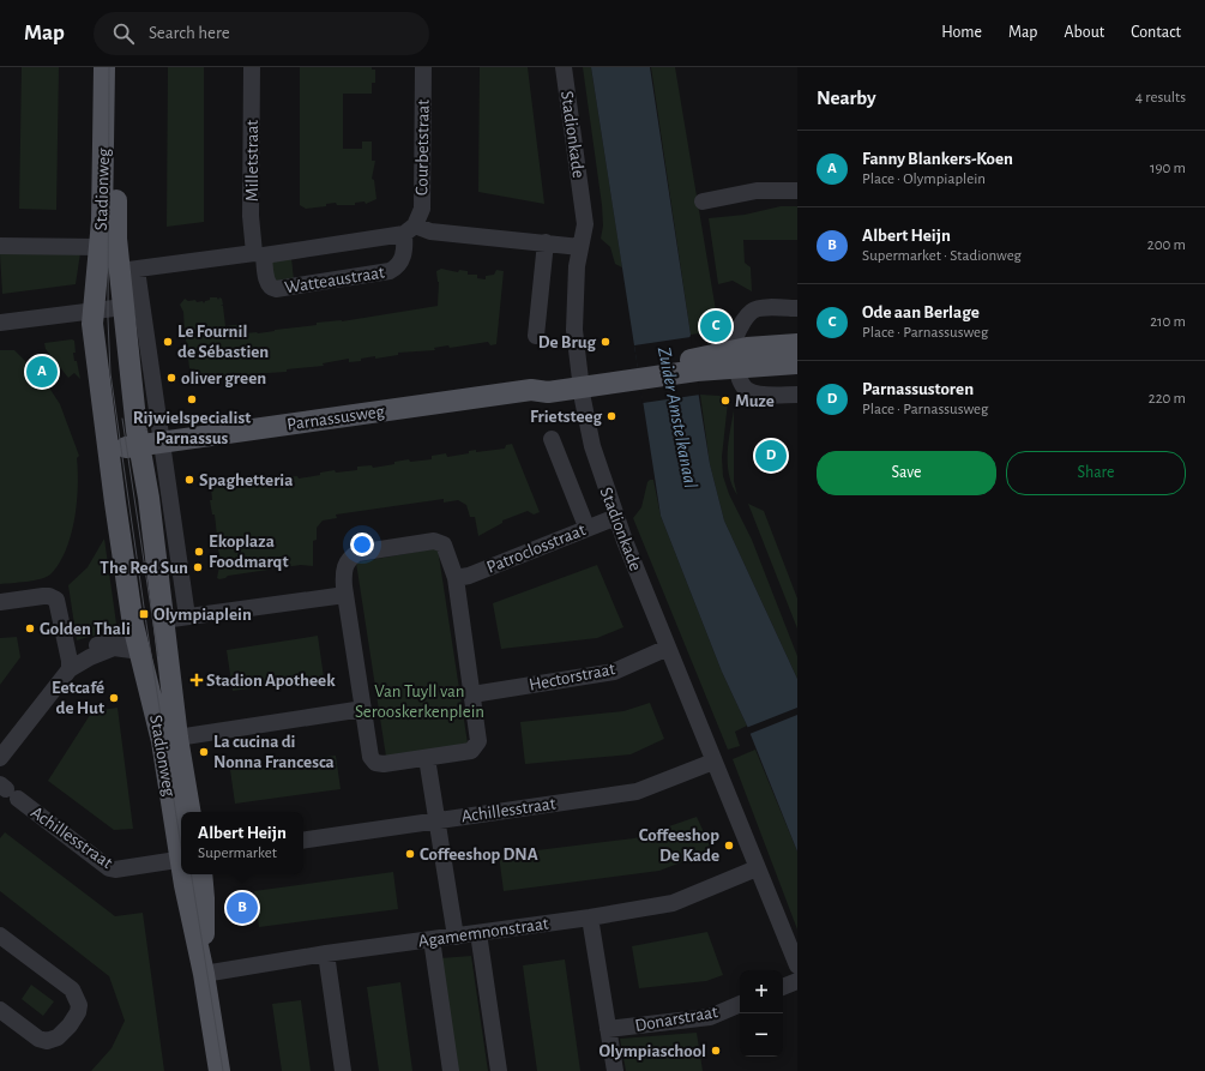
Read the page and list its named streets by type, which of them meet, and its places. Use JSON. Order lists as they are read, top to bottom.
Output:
{
  "streets": {
    "main road": ["Stadionweg", "Parnassusweg"],
    "street": [
      "Stadionkade",
      "Courbetstraat",
      "Milletstraat",
      "Watteaustraat",
      "Patroclosstraat",
      "Hectorstraat",
      "Achillesstraat",
      "Agamemnonstraat",
      "Donarstraat"
    ]
  },
  "crossings": [
    ["Stadionkade", "Watteaustraat"],
    ["Stadionkade", "Parnassusweg"],
    ["Stadionkade", "Patroclosstraat"],
    ["Stadionkade", "Hectorstraat"],
    ["Stadionkade", "Achillesstraat"],
    ["Stadionkade", "Agamemnonstraat"],
    ["Courbetstraat", "Watteaustraat"],
    ["Milletstraat", "Watteaustraat"],
    ["Stadionweg", "Watteaustraat"],
    ["Stadionweg", "Agamemnonstraat"]
  ],
  "water": ["Zuider Amstelkanaal"],
  "parks": ["Van Tuyll van Serooskerkenplein"],
  "places": {
    "other": [
      "Le Fournil de Sébastien",
      "De Brug",
      "oliver green",
      "Rijwielspecialist Parnassus",
      "Muze",
      "Frietsteeg",
      "Spaghetteria",
      "Ekoplaza Foodmarqt",
      "The Red Sun",
      "Golden Thali",
      "Eetcafé de Hut",
      "La cucina di Nonna Francesca",
      "Coffeeshop De Kade",
      "Coffeeshop DNA",
      "Olympiaschool"
    ],
    "transit": ["Olympiaplein"],
    "health": ["Stadion Apotheek"]
  },
  "page": {
    "header": "Map",
    "search": "Search here",
    "nav": [
      "Home",
      "Map",
      "About",
      "Contact"
    ],
    "heading": ["Nearby", "4 results"],
    "list": [
      {
        "mark": "A",
        "name": "Fanny Blankers-Koen",
        "note": "Place · Olympiaplein",
        "value": "190 m"
      },
      {
        "mark": "B",
        "name": "Albert Heijn",
        "note": "Supermarket · Stadionweg",
        "value": "200 m"
      },
      {
        "mark": "C",
        "name": "Ode aan Berlage",
        "note": "Place · Parnassusweg",
        "value": "210 m"
      },
      {
        "mark": "D",
        "name": "Parnassustoren",
        "note": "Place · Parnassusweg",
        "value": "220 m"
      }
    ],
    "pins": [
      "C",
      "A",
      "D",
      "B"
    ],
    "buttons": ["Save", "Share"],
    "popup": ["Albert Heijn", "Supermarket"],
    "map_buttons": ["+", "−"]
  }
}
